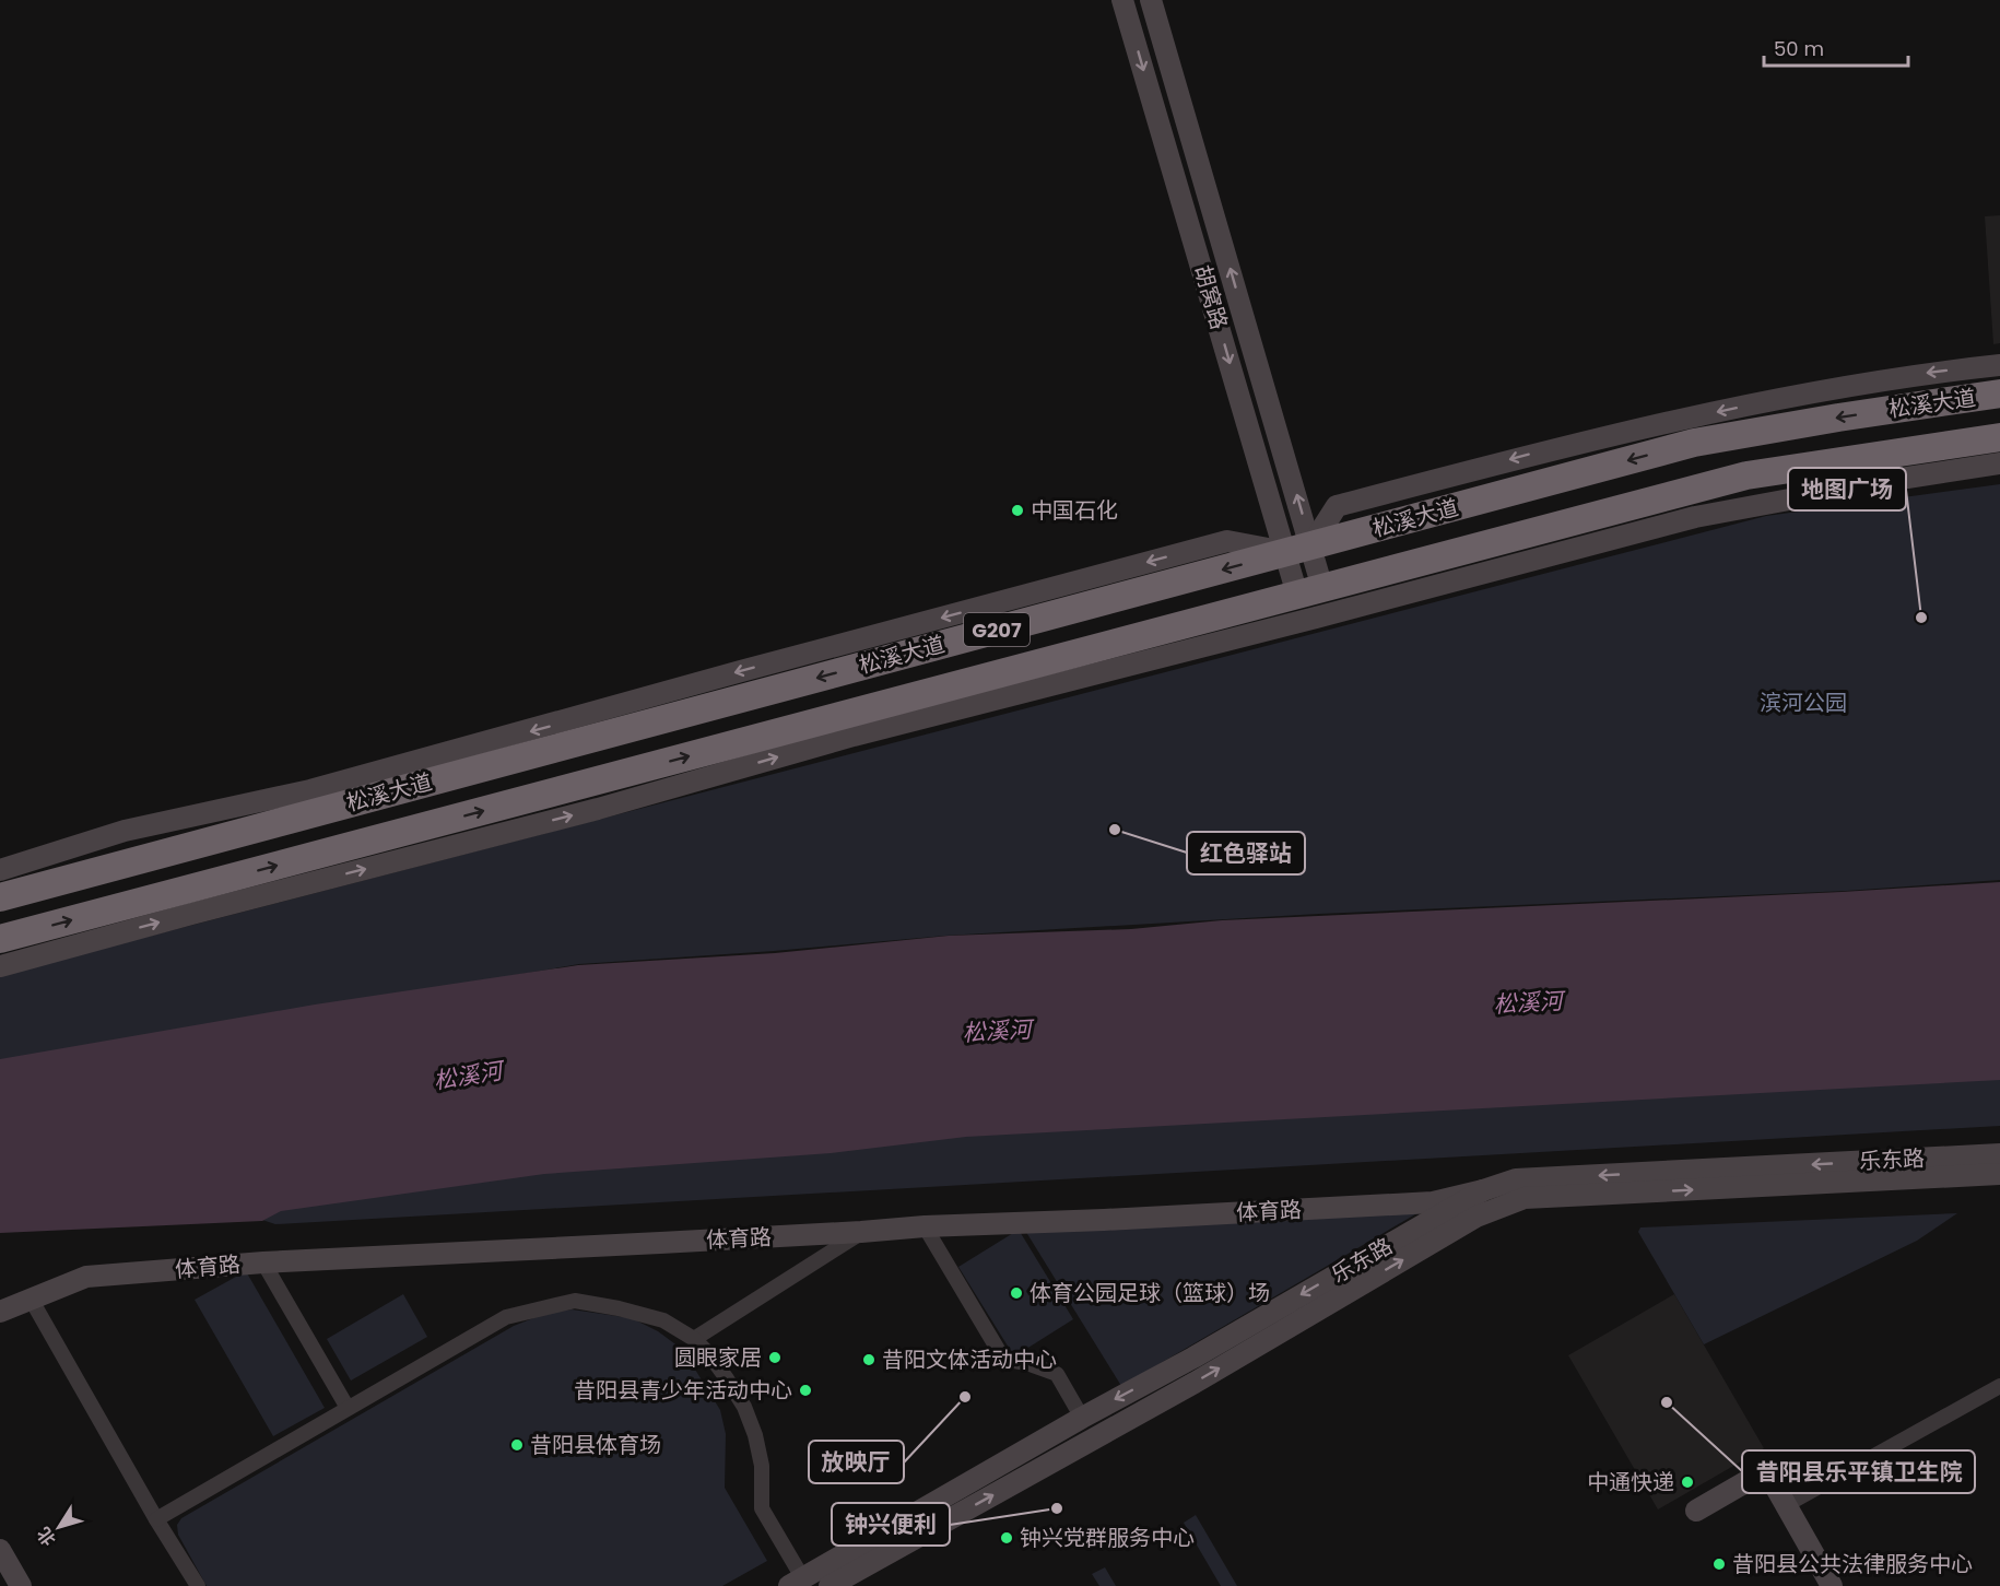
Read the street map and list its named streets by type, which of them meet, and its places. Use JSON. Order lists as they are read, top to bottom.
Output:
{
  "streets": {
    "highway": ["松溪大道", "G207"],
    "main road": ["胡窝路", "乐东路", "体育路"]
  },
  "crossings": [
    ["胡窝路", "松溪大道"],
    ["乐东路", "体育路"]
  ],
  "water": ["松溪河"],
  "parks": ["滨河公园"],
  "places": [
    "中国石化",
    "地图广场",
    "红色驿站",
    "体育公园足球（篮球）场",
    "圆眼家居",
    "昔阳文体活动中心",
    "昔阳县青少年活动中心",
    "放映厅",
    "昔阳县乐平镇卫生院",
    "昔阳县体育场",
    "中通快递",
    "钟兴便利",
    "钟兴党群服务中心",
    "昔阳县公共法律服务中心"
  ],
  "scale_bar": "50 m",
  "north": "bottom left"
}
